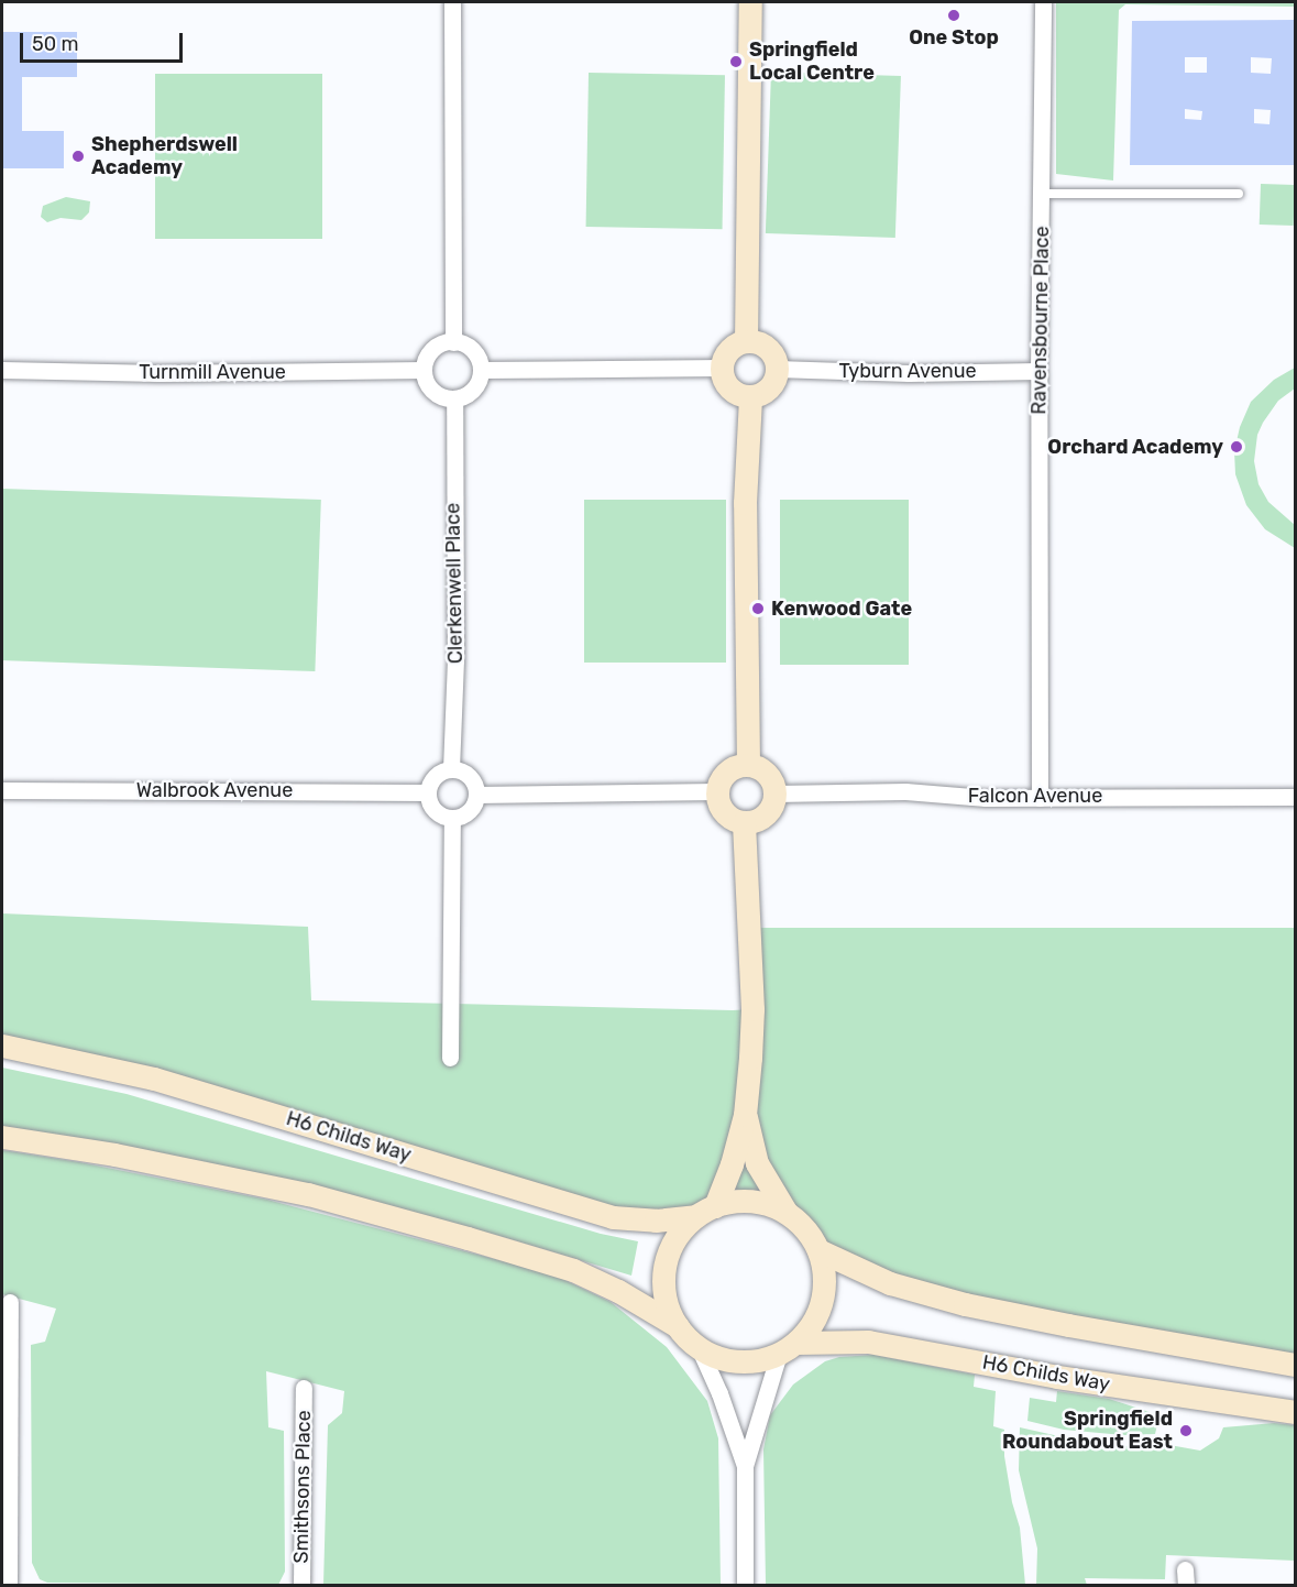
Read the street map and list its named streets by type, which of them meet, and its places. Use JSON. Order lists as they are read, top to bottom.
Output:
{
  "streets": {
    "street": [
      "Ravensbourne Place",
      "Tyburn Avenue",
      "Turnmill Avenue",
      "Clerkenwell Place",
      "Walbrook Avenue",
      "Falcon Avenue",
      "H6 Childs Way",
      "Smithsons Place"
    ]
  },
  "crossings": [
    ["Ravensbourne Place", "Tyburn Avenue"],
    ["Ravensbourne Place", "Falcon Avenue"],
    ["Turnmill Avenue", "Clerkenwell Place"],
    ["Clerkenwell Place", "Walbrook Avenue"]
  ],
  "places": [
    "One Stop",
    "Springfield Local Centre",
    "Shepherdswell Academy",
    "Orchard Academy",
    "Kenwood Gate",
    "Springfield Roundabout East"
  ],
  "scale_bar": "50 m"
}
